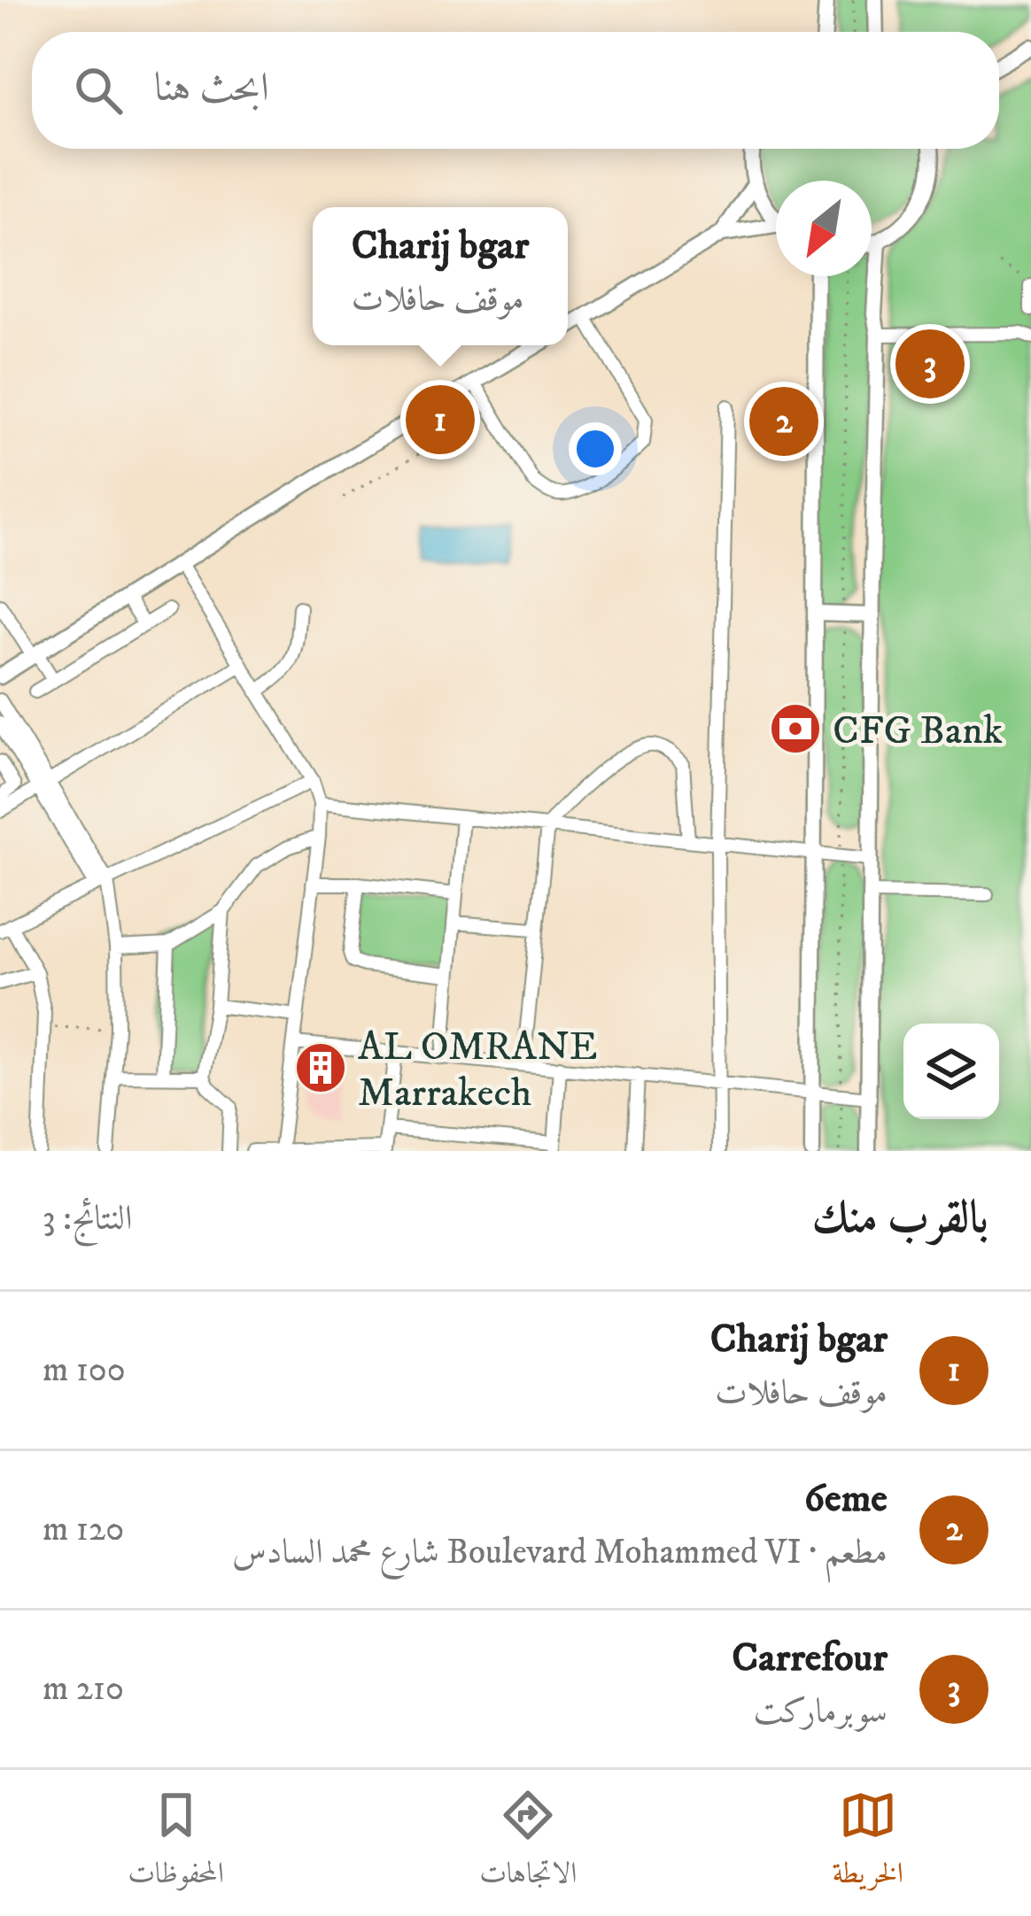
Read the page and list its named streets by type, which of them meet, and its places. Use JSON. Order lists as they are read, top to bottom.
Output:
{
  "places": {
    "bank": ["CFG Bank"],
    "building": ["AL OMRANE Marrakech"]
  },
  "north": "bottom left",
  "page": {
    "search": "ابحث هنا",
    "popup": ["Charij bgar", "موقف حافلات"],
    "pins": ["3", "1", "2"],
    "heading": ["بالقرب منك", "النتائج: 3"],
    "list": [
      {
        "mark": "1",
        "name": "Charij bgar",
        "note": "موقف حافلات",
        "value": "100 m"
      },
      {
        "mark": "2",
        "name": "6eme",
        "note": "مطعم · Boulevard Mohammed VI شارع محمد السادس",
        "value": "120 m"
      },
      {
        "mark": "3",
        "name": "Carrefour",
        "note": "سوبرماركت",
        "value": "210 m"
      }
    ],
    "nav": ["الخريطة", "الاتجاهات", "المحفوظات"]
  }
}
